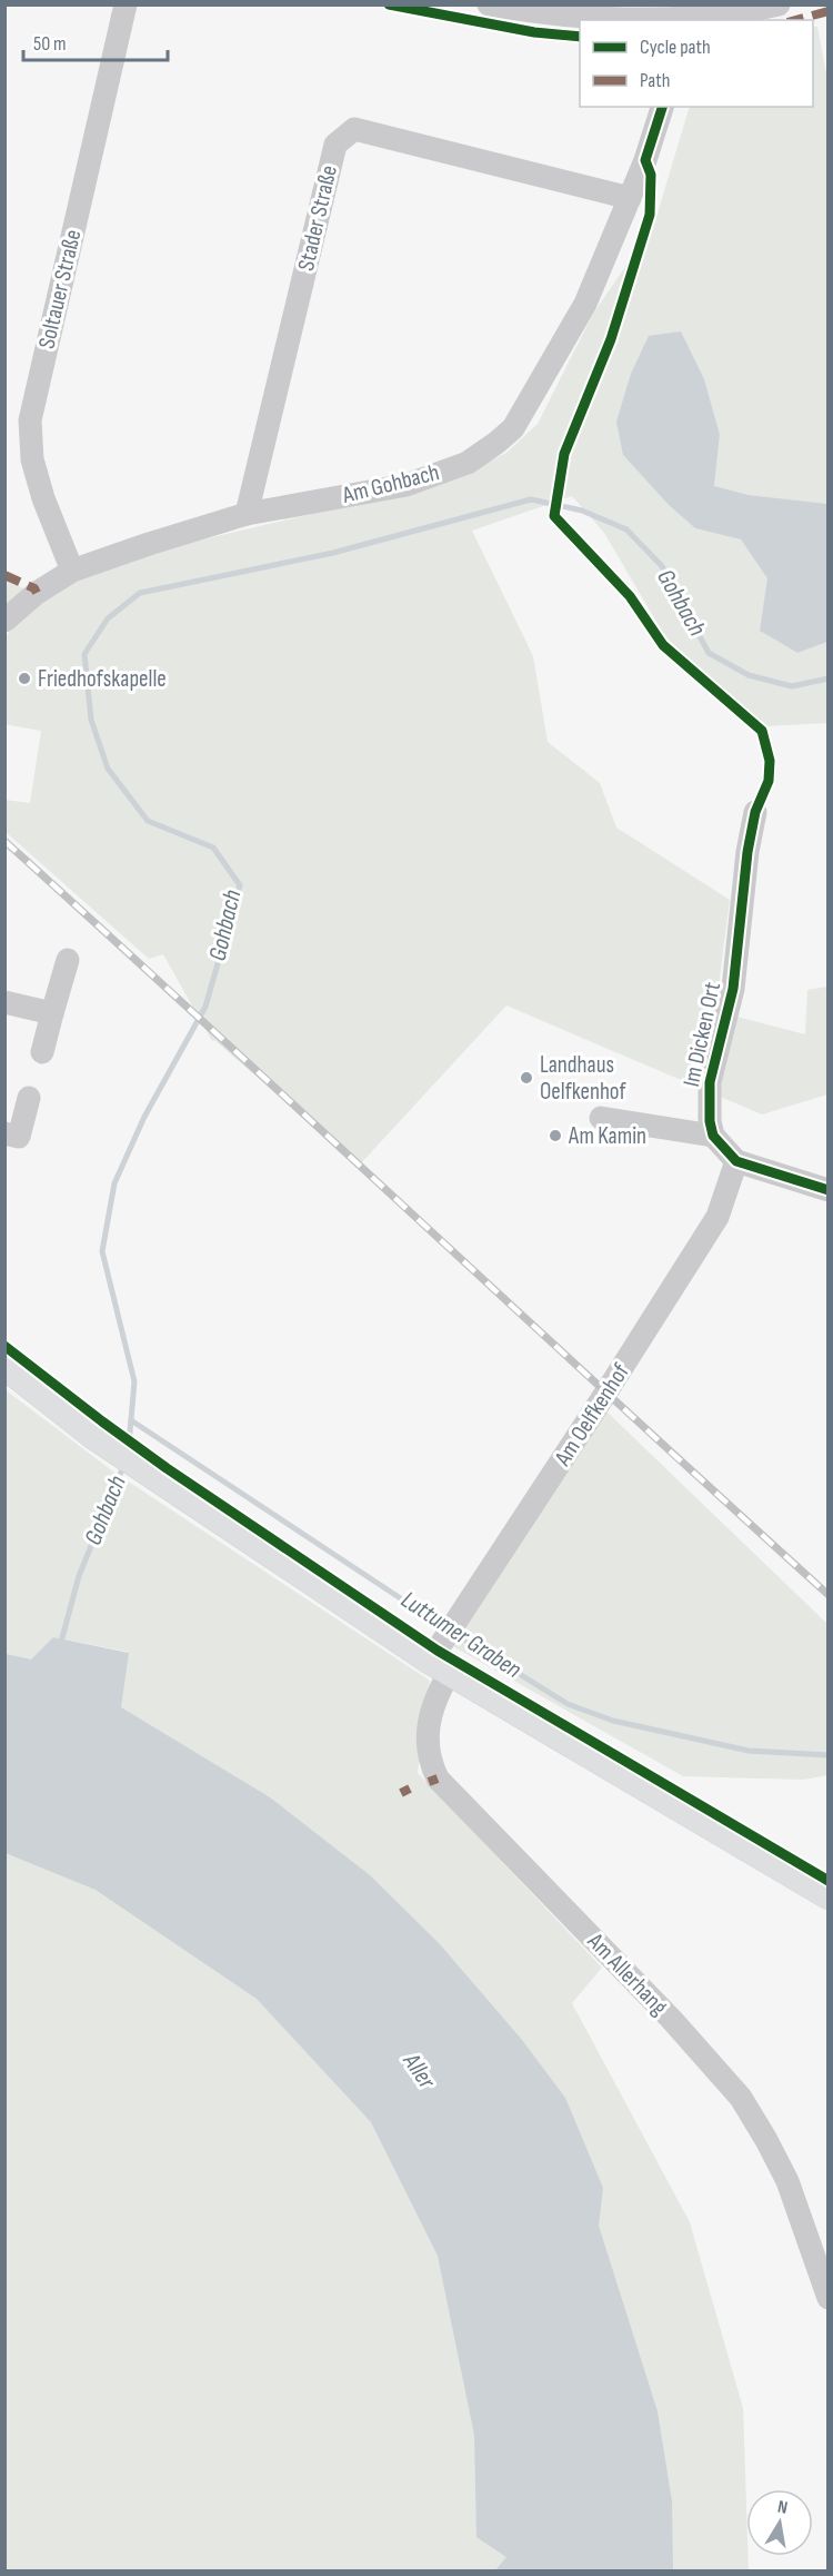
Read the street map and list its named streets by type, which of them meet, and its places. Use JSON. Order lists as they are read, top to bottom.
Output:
{
  "streets": {
    "street": [
      "Stader Straße",
      "Soltauer Straße",
      "Am Gohbach",
      "Im Dicken Ort",
      "Am Oelfkenhof",
      "Am Allerhang"
    ]
  },
  "crossings": [
    ["Stader Straße", "Am Gohbach"],
    ["Soltauer Straße", "Am Gohbach"],
    ["Am Oelfkenhof", "Am Allerhang"]
  ],
  "water": ["Gohbach", "Luttumer Graben", "Aller"],
  "places": ["Friedhofskapelle", "Landhaus Oelfkenhof", "Am Kamin"],
  "legend": ["Cycle path", "Path"],
  "scale_bar": "50 m",
  "north": "top"
}
